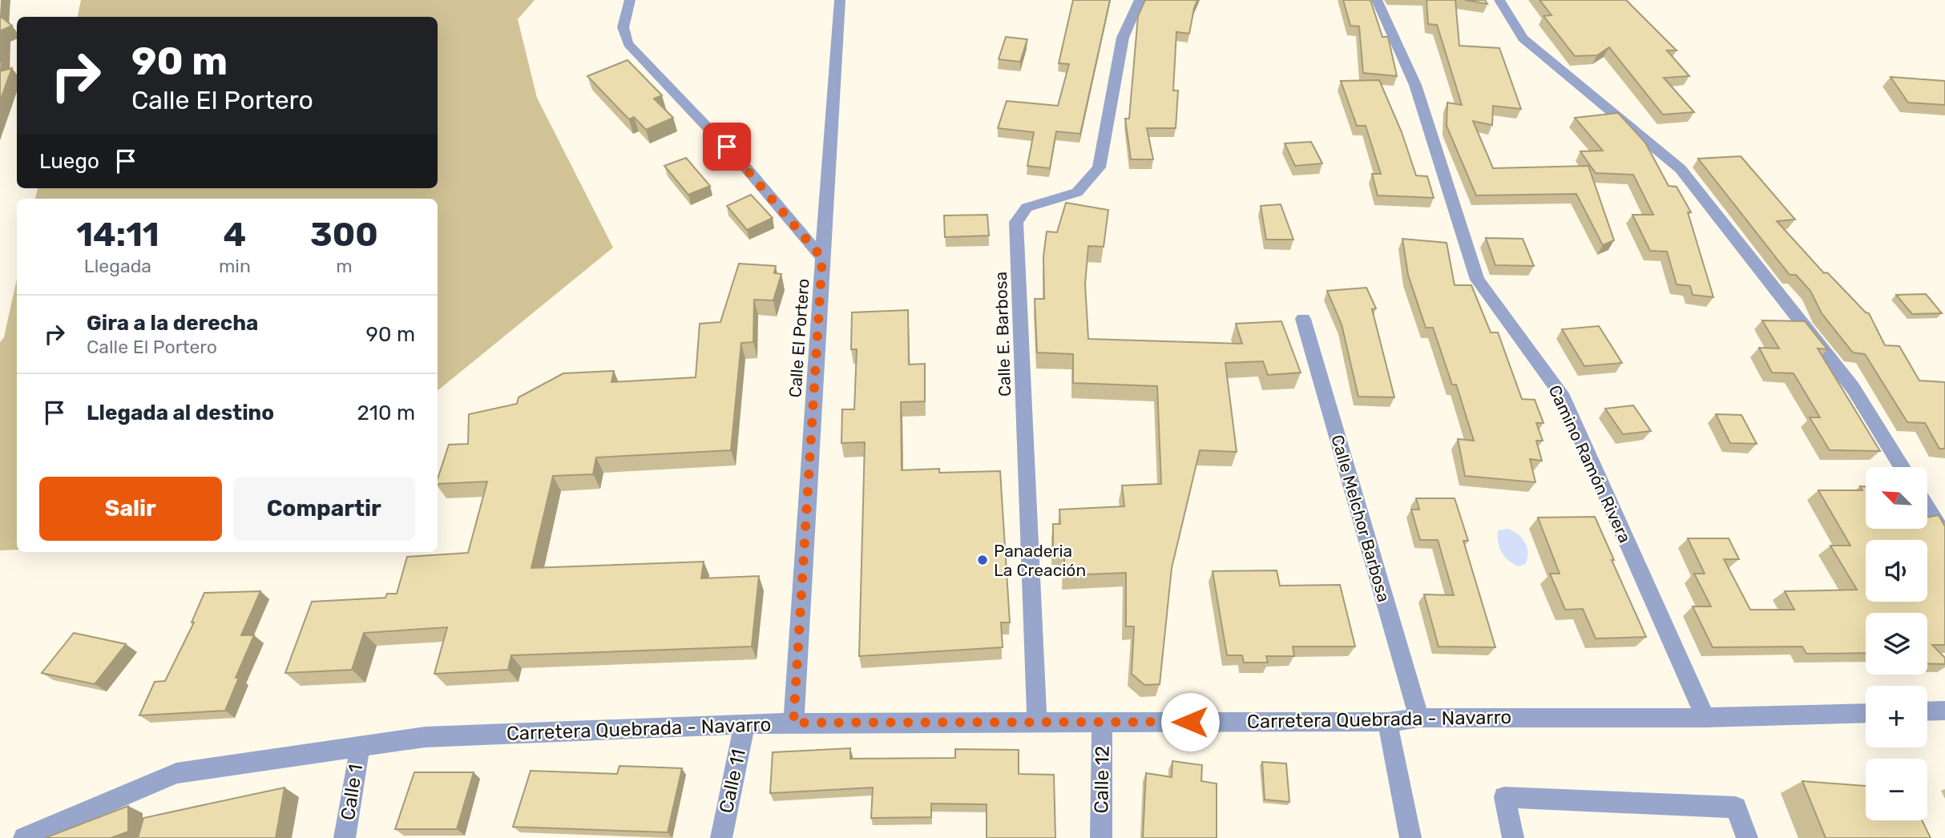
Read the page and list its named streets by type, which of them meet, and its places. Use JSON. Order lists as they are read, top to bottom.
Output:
{
  "streets": {
    "street": [
      "Calle E. Barbosa",
      "Calle El Portero",
      "Camino Ramón Rivera",
      "Calle Melchor Barbosa",
      "Carretera Quebrada - Navarro",
      "Calle 12",
      "Calle 11",
      "Calle 1"
    ]
  },
  "crossings": [
    ["Calle E. Barbosa", "Carretera Quebrada - Navarro"],
    ["Calle El Portero", "Carretera Quebrada - Navarro"],
    ["Camino Ramón Rivera", "Carretera Quebrada - Navarro"],
    ["Calle Melchor Barbosa", "Carretera Quebrada - Navarro"],
    ["Carretera Quebrada - Navarro", "Calle 12"],
    ["Carretera Quebrada - Navarro", "Calle 11"],
    ["Carretera Quebrada - Navarro", "Calle 1"]
  ],
  "places": ["Panaderia La Creación"],
  "north": "top left",
  "page": {
    "turn": ["90 m", "Calle El Portero"],
    "then": "Luego",
    "eta": [
      "14:11",
      "Llegada",
      "4",
      "min",
      "300",
      "m"
    ],
    "list": [
      {
        "name": "Gira a la derecha",
        "note": "Calle El Portero",
        "value": "90 m"
      },
      {
        "name": "Llegada al destino",
        "value": "210 m"
      }
    ],
    "buttons": ["Salir", "Compartir"],
    "map_buttons": ["+", "−"]
  }
}
